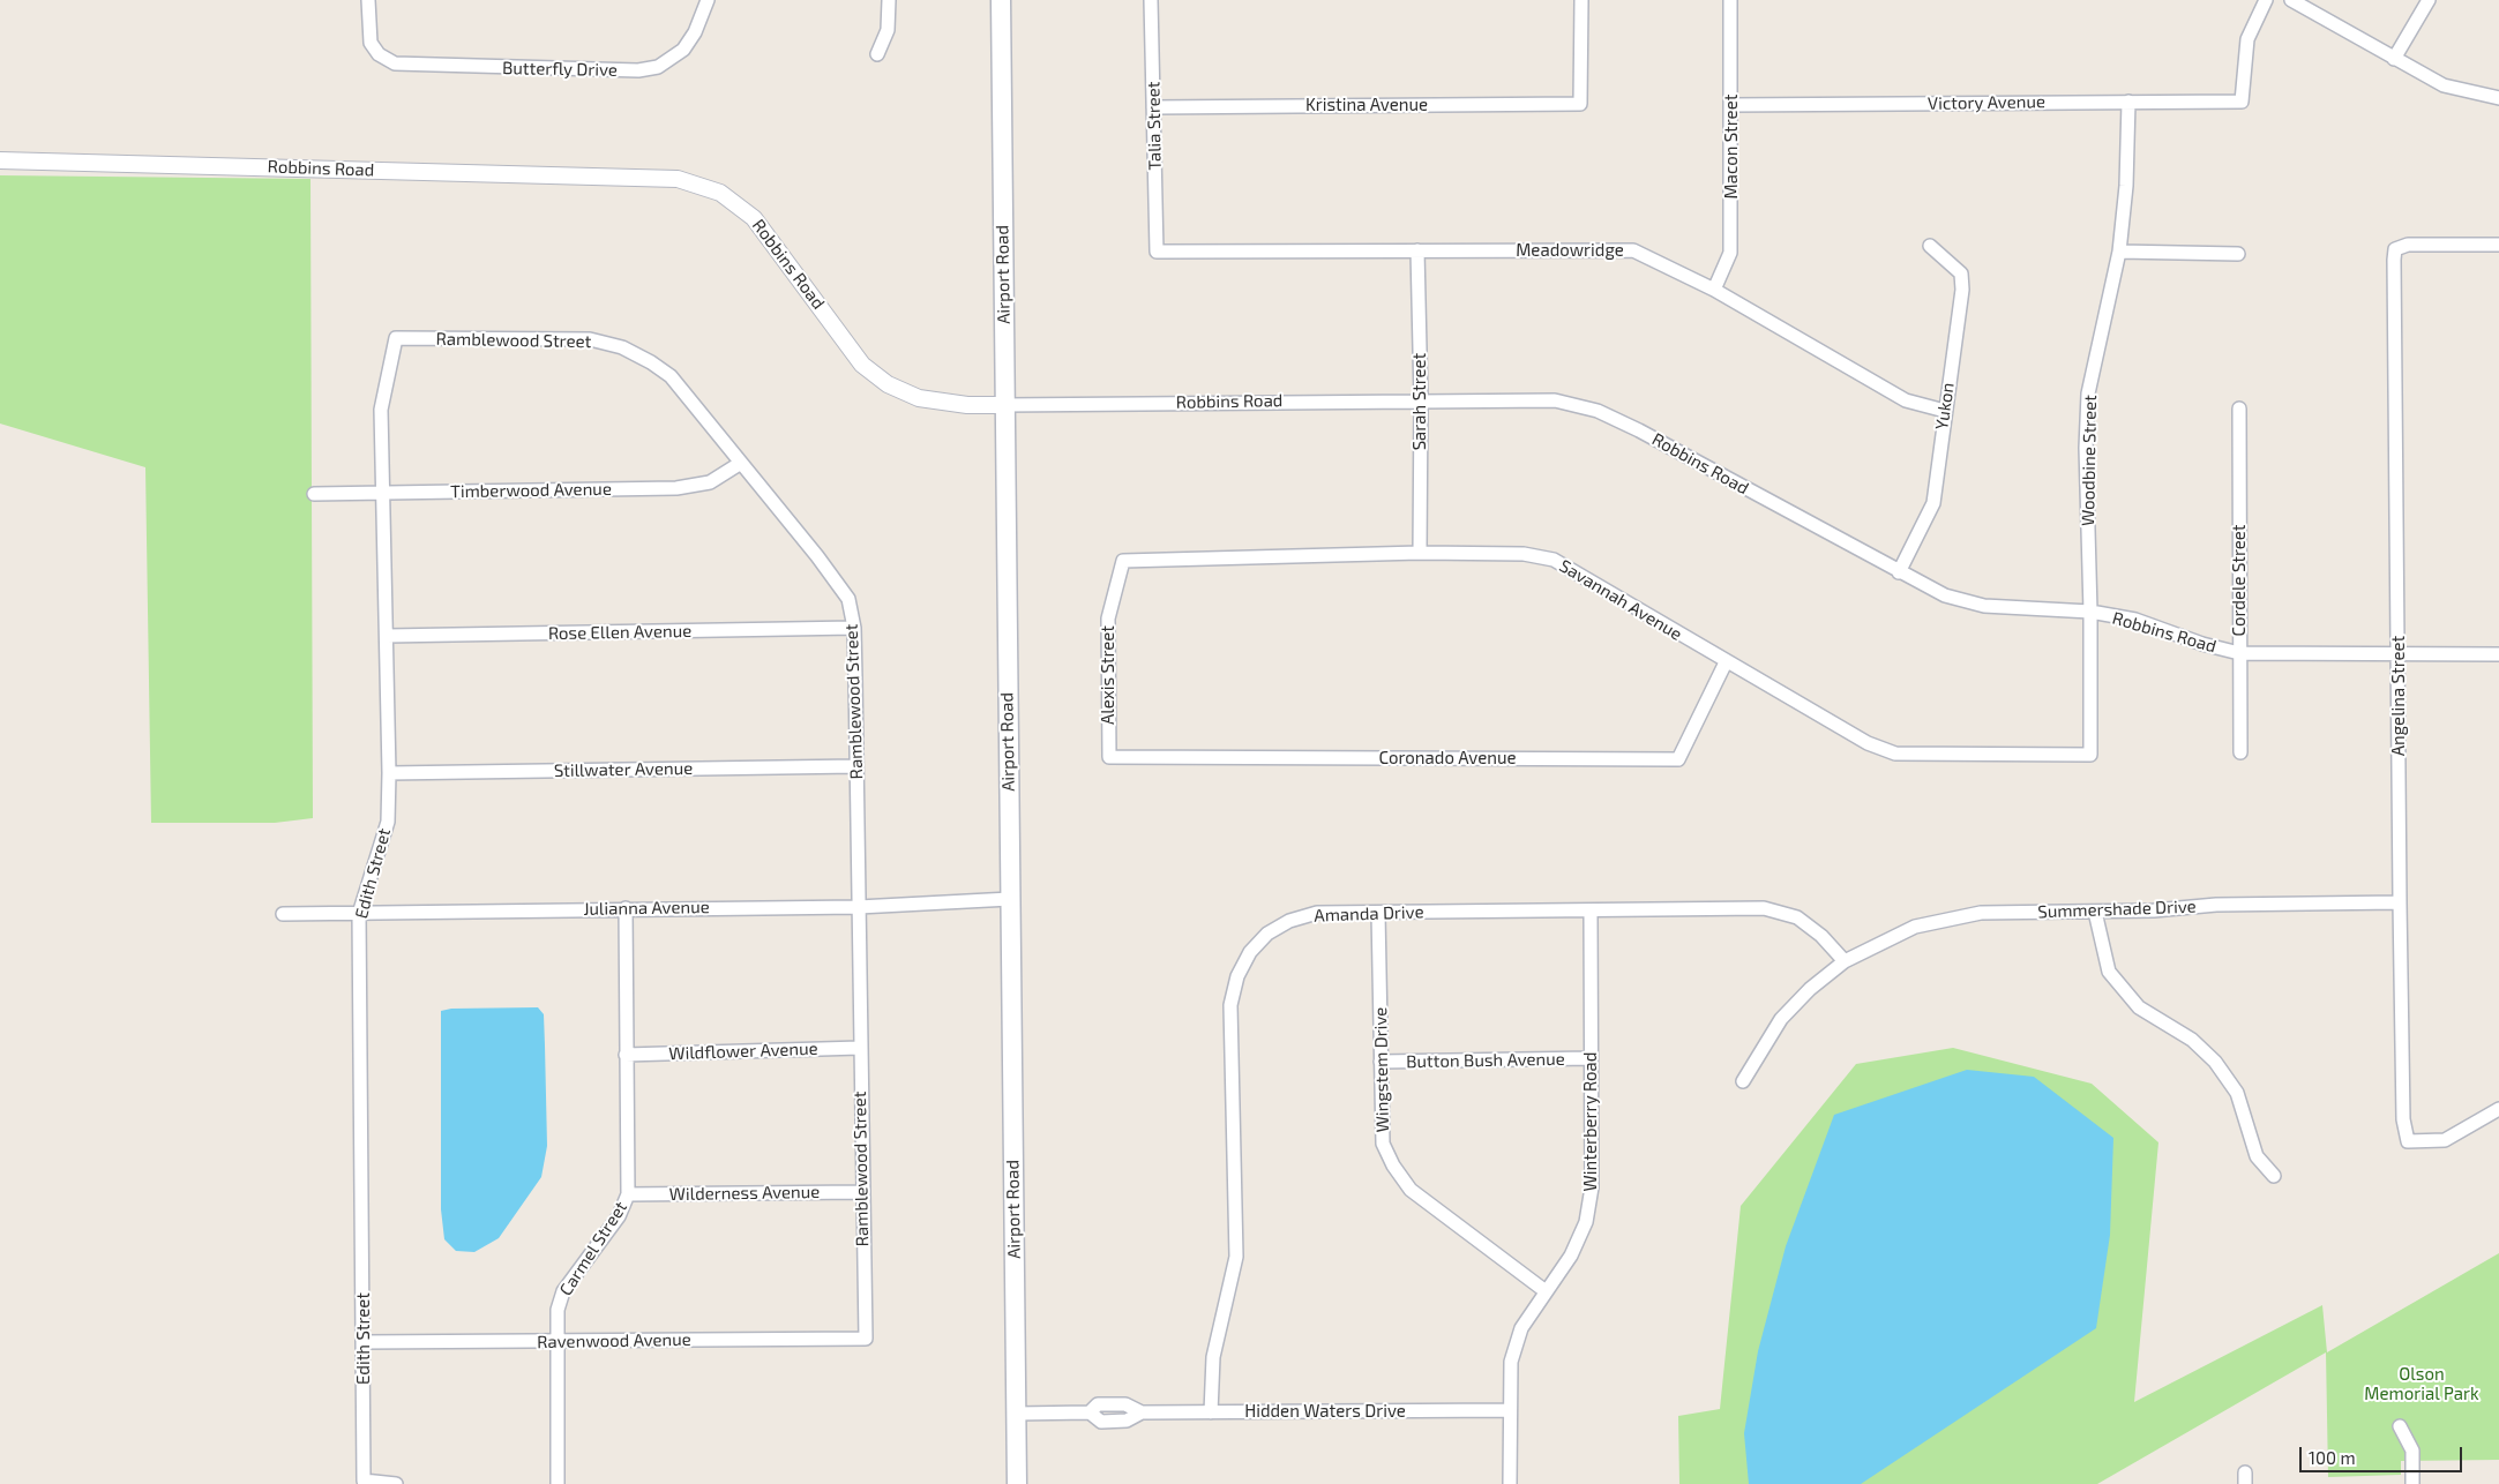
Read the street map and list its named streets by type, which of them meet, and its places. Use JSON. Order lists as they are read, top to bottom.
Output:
{
  "streets": {
    "main road": ["Airport Road"],
    "street": [
      "Butterfly Drive",
      "Victory Avenue",
      "Kristina Avenue",
      "Talia Street",
      "Macon Street",
      "Robbins Road",
      "Meadowridge",
      "Ramblewood Street",
      "Sarah Street",
      "Yukon",
      "Woodbine Street",
      "Timberwood Avenue",
      "Cordele Street",
      "Savannah Avenue",
      "Rose Ellen Avenue",
      "Alexis Street",
      "Angelina Street",
      "Coronado Avenue",
      "Stillwater Avenue",
      "Edith Street",
      "Julianna Avenue",
      "Summershade Drive",
      "Amanda Drive",
      "Wildflower Avenue",
      "Button Bush Avenue",
      "Wingstem Drive",
      "Winterberry Road",
      "Wilderness Avenue",
      "Carmel Street",
      "Ravenwood Avenue",
      "Hidden Waters Drive"
    ]
  },
  "crossings": [
    ["Victory Avenue", "Macon Street"],
    ["Victory Avenue", "Woodbine Street"],
    ["Kristina Avenue", "Talia Street"],
    ["Talia Street", "Meadowridge"],
    ["Macon Street", "Meadowridge"],
    ["Robbins Road", "Airport Road"],
    ["Robbins Road", "Sarah Street"],
    ["Robbins Road", "Yukon"],
    ["Robbins Road", "Woodbine Street"],
    ["Robbins Road", "Cordele Street"],
    ["Robbins Road", "Angelina Street"],
    ["Meadowridge", "Sarah Street"],
    ["Meadowridge", "Yukon"],
    ["Airport Road", "Julianna Avenue"],
    ["Airport Road", "Hidden Waters Drive"],
    ["Ramblewood Street", "Timberwood Avenue"],
    ["Ramblewood Street", "Rose Ellen Avenue"],
    ["Ramblewood Street", "Stillwater Avenue"],
    ["Ramblewood Street", "Edith Street"],
    ["Ramblewood Street", "Julianna Avenue"],
    ["Ramblewood Street", "Wildflower Avenue"],
    ["Ramblewood Street", "Wilderness Avenue"],
    ["Ramblewood Street", "Ravenwood Avenue"],
    ["Sarah Street", "Savannah Avenue"],
    ["Woodbine Street", "Savannah Avenue"],
    ["Timberwood Avenue", "Edith Street"],
    ["Savannah Avenue", "Alexis Street"],
    ["Savannah Avenue", "Coronado Avenue"],
    ["Rose Ellen Avenue", "Edith Street"],
    ["Alexis Street", "Coronado Avenue"],
    ["Angelina Street", "Summershade Drive"],
    ["Stillwater Avenue", "Edith Street"],
    ["Edith Street", "Julianna Avenue"],
    ["Edith Street", "Ravenwood Avenue"],
    ["Julianna Avenue", "Carmel Street"],
    ["Summershade Drive", "Amanda Drive"],
    ["Amanda Drive", "Wingstem Drive"],
    ["Amanda Drive", "Winterberry Road"],
    ["Amanda Drive", "Hidden Waters Drive"],
    ["Wildflower Avenue", "Carmel Street"],
    ["Button Bush Avenue", "Wingstem Drive"],
    ["Button Bush Avenue", "Winterberry Road"],
    ["Wingstem Drive", "Winterberry Road"],
    ["Winterberry Road", "Hidden Waters Drive"],
    ["Wilderness Avenue", "Carmel Street"],
    ["Carmel Street", "Ravenwood Avenue"]
  ],
  "parks": ["Olson Memorial Park"],
  "scale_bar": "100 m"
}
